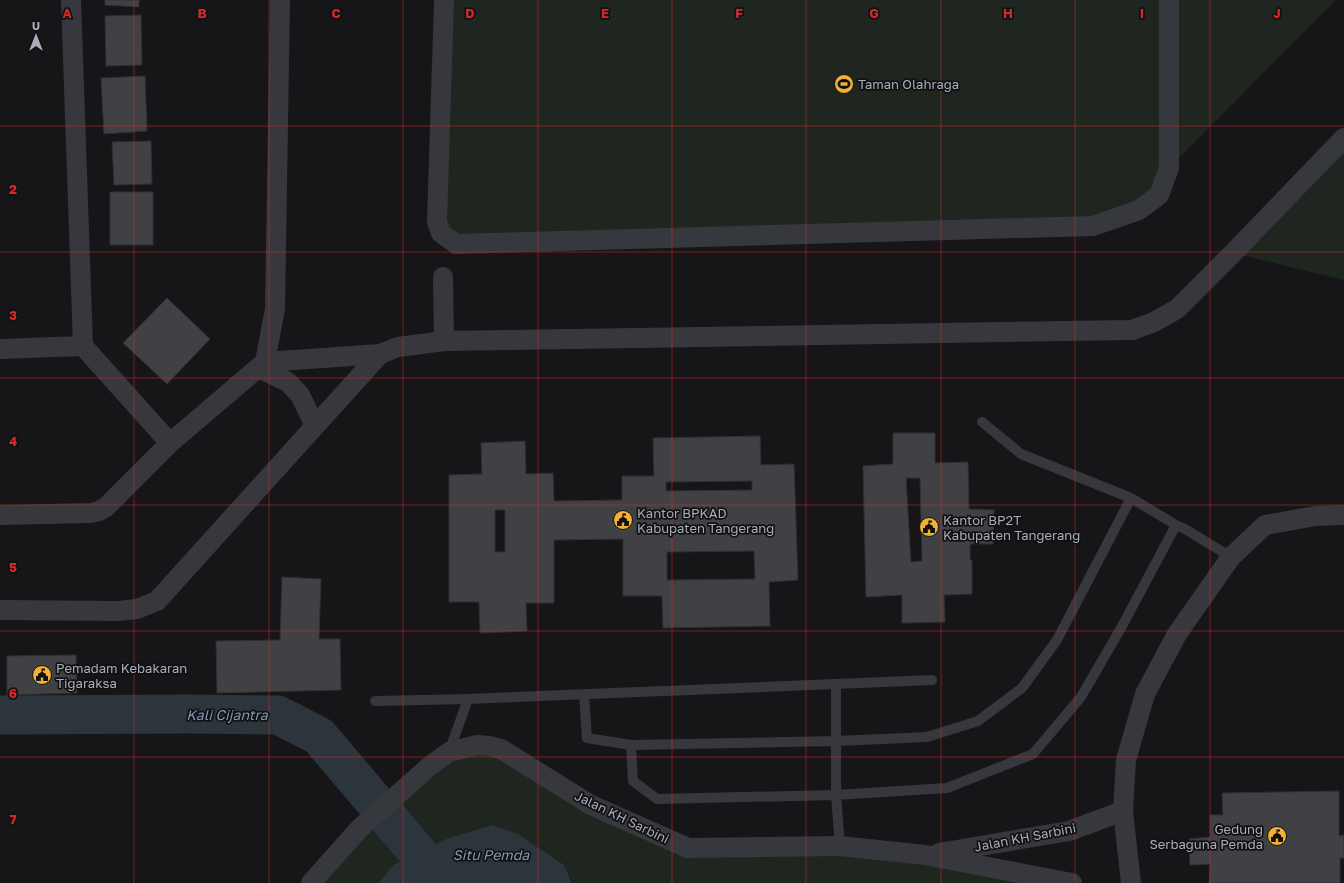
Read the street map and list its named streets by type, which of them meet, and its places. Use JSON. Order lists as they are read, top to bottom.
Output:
{
  "streets": {
    "street": ["Jalan KH Sarbini"]
  },
  "water": ["Kali Cijantra", "Situ Pemda"],
  "places": {
    "sports": ["Taman Olahraga"],
    "public building": [
      "Kantor BPKAD Kabupaten Tangerang",
      "Kantor BP2T Kabupaten Tangerang",
      "Pemadam Kebakaran Tigaraksa",
      "Gedung Serbaguna Pemda"
    ]
  },
  "north": "top",
  "grid": {
    "columns": [
      "A",
      "B",
      "C",
      "D",
      "E",
      "F",
      "G",
      "H",
      "I",
      "J"
    ],
    "rows": [
      "2",
      "3",
      "4",
      "5",
      "6",
      "7"
    ]
  }
}
